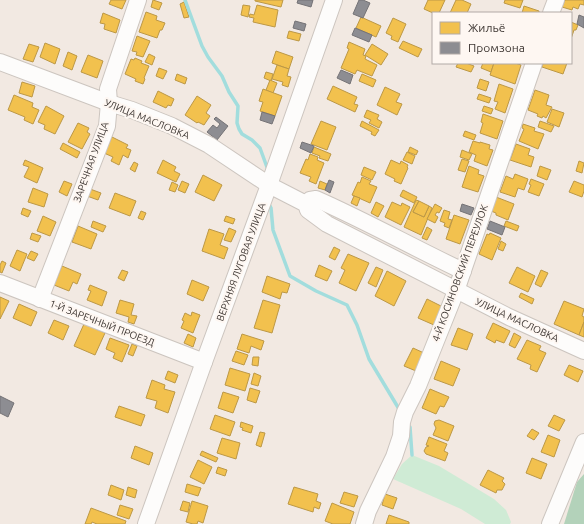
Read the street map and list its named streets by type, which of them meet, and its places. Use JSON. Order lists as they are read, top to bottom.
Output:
{
  "streets": {
    "street": [
      "УЛИЦА МАСЛОВКА",
      "ЗАРЕЧНАЯ УЛИЦА",
      "ВЕРХНЯЯ ЛУГОВАЯ УЛИЦА",
      "4-Й КОСИНОВСКИЙ ПЕРЕУЛОК",
      "1-Й ЗАРЕЧНЫЙ ПРОЕЗД"
    ]
  },
  "crossings": [
    ["УЛИЦА МАСЛОВКА", "ЗАРЕЧНАЯ УЛИЦА"],
    ["УЛИЦА МАСЛОВКА", "ВЕРХНЯЯ ЛУГОВАЯ УЛИЦА"],
    ["УЛИЦА МАСЛОВКА", "4-Й КОСИНОВСКИЙ ПЕРЕУЛОК"],
    ["ЗАРЕЧНАЯ УЛИЦА", "1-Й ЗАРЕЧНЫЙ ПРОЕЗД"],
    ["ВЕРХНЯЯ ЛУГОВАЯ УЛИЦА", "1-Й ЗАРЕЧНЫЙ ПРОЕЗД"]
  ],
  "legend": ["Жильё", "Промзона"]
}
